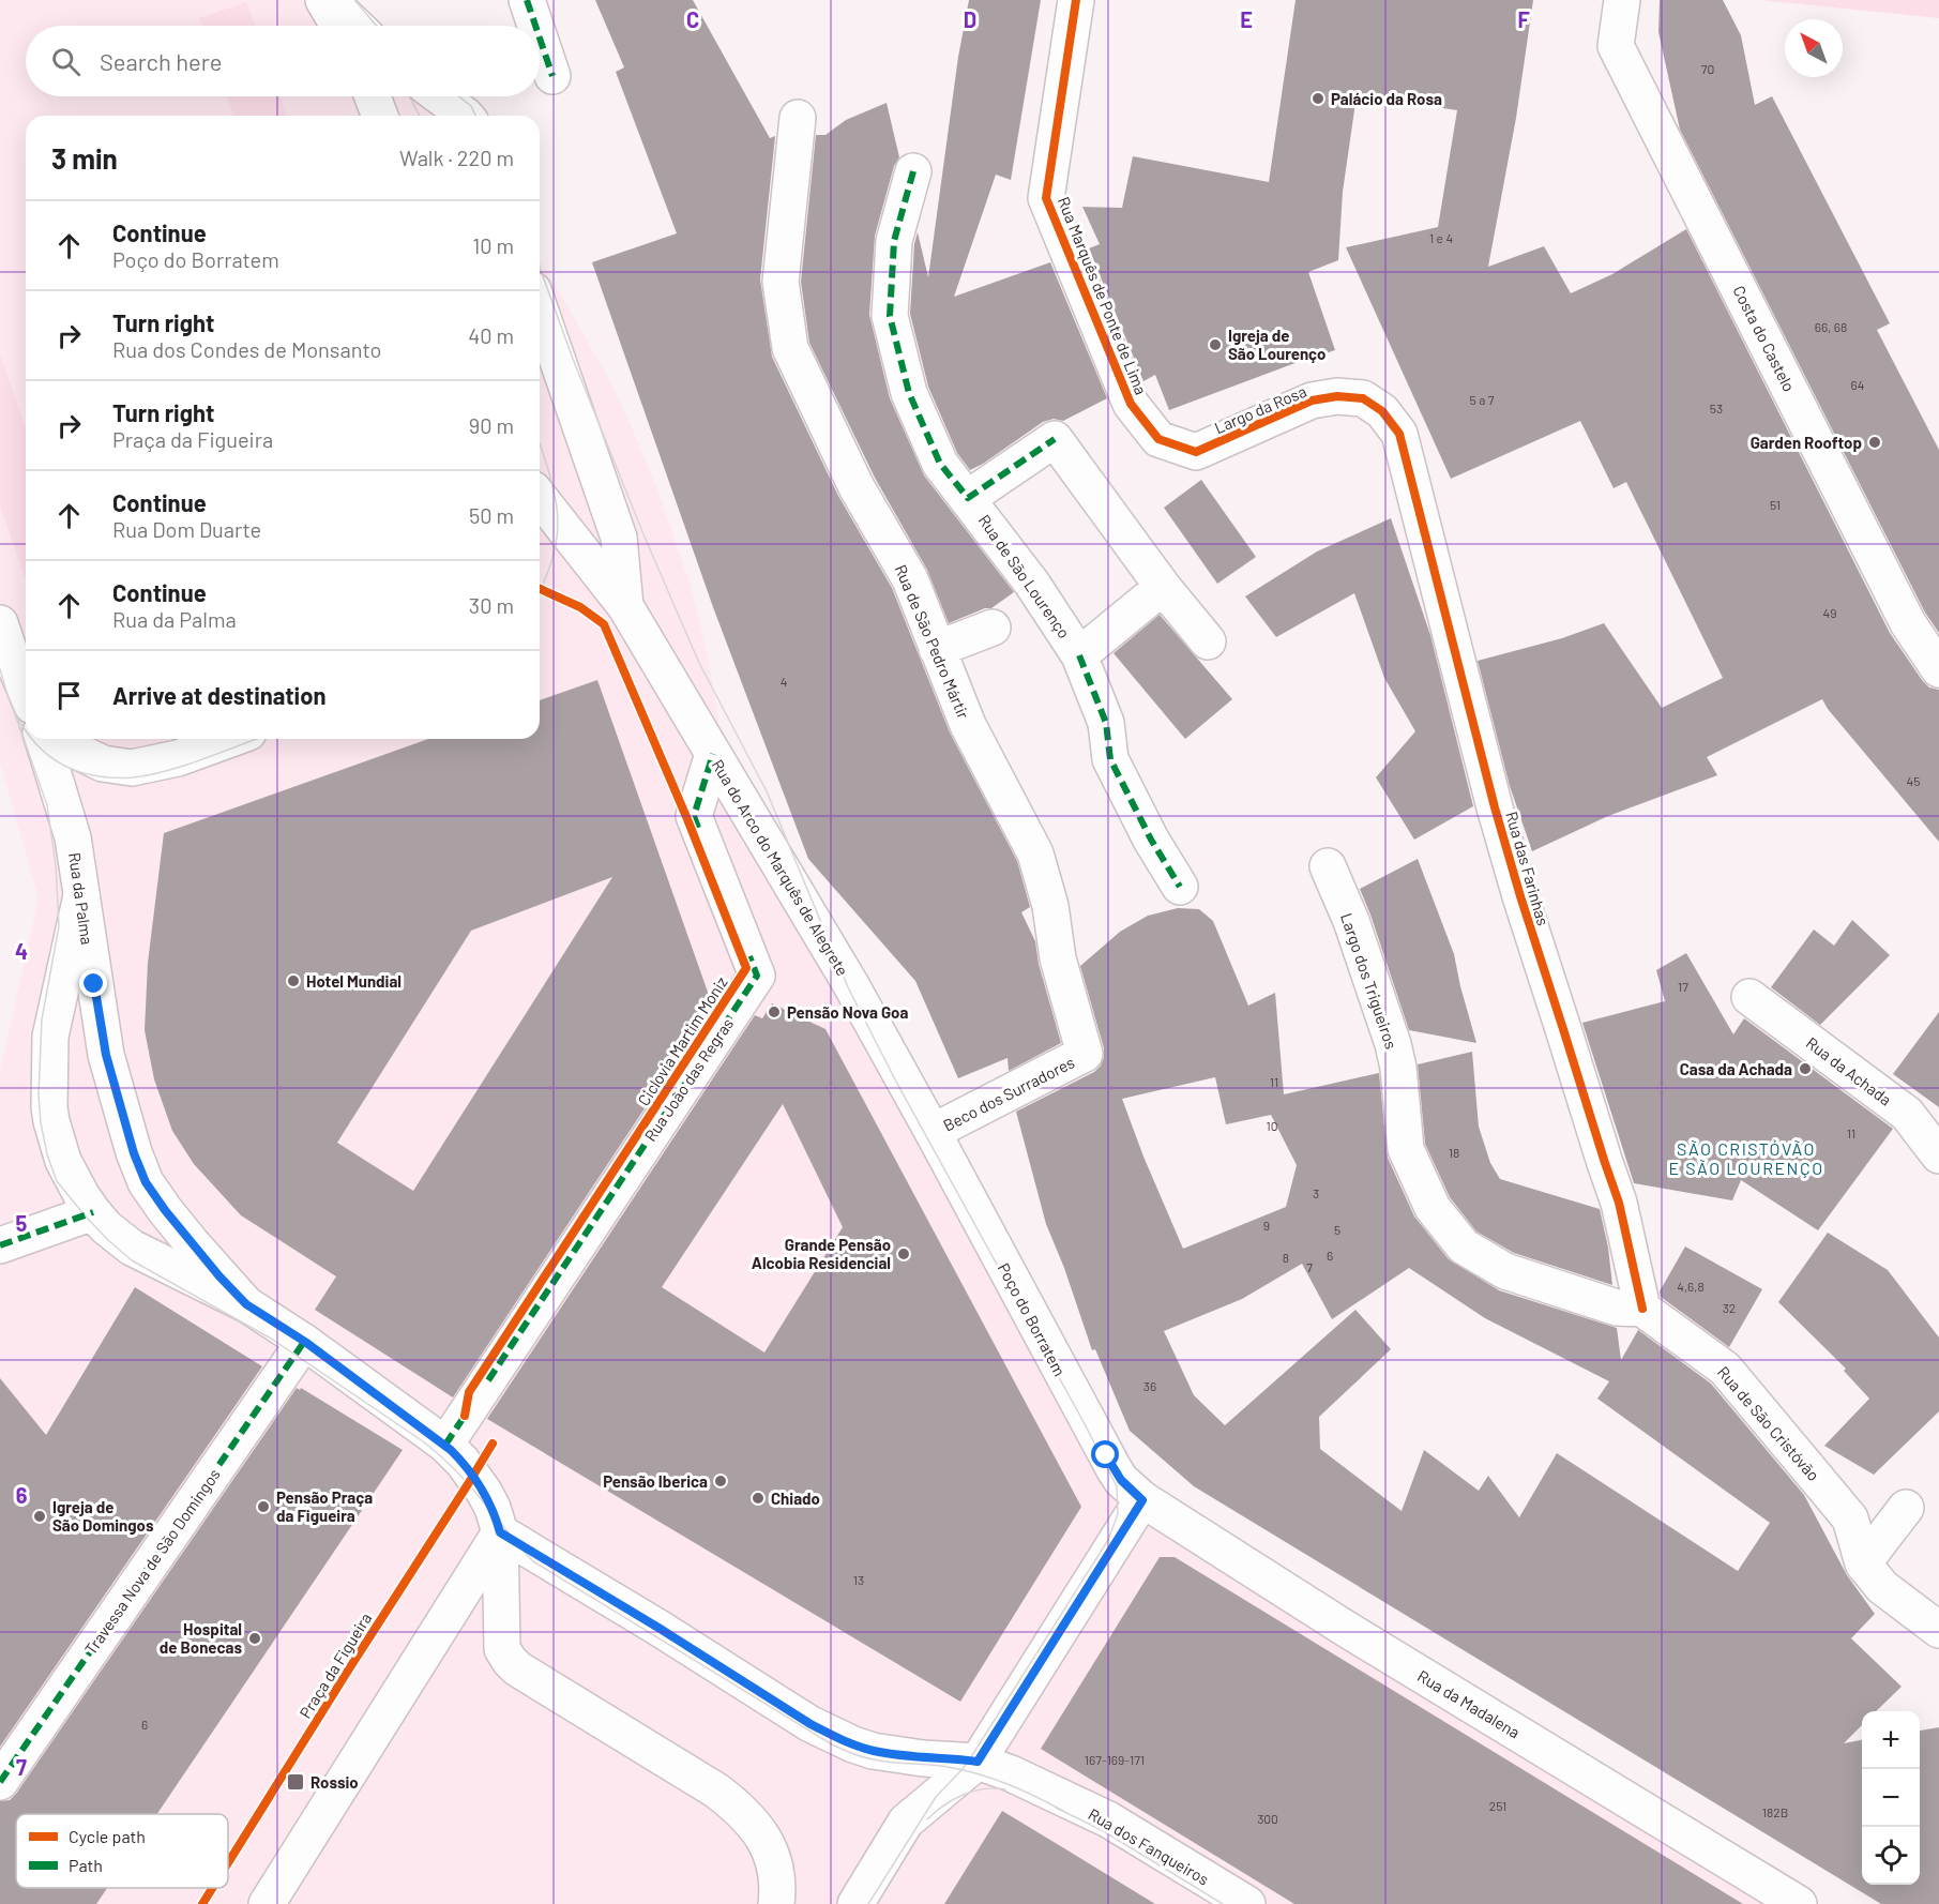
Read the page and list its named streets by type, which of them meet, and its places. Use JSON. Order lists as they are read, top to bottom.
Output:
{
  "streets": {
    "street": [
      "Rua Marquês de Ponte de Lima",
      "Costa do Castelo",
      "Largo da Rosa",
      "Rua de São Lourenço",
      "Rua de São Pedro Mártir",
      "Rua do Arco do Marquês de Alegrete",
      "Rua das Farinhas",
      "Rua da Palma",
      "Largo dos Trigueiros",
      "Rua da Achada",
      "Rua João das Regras",
      "Beco dos Surradores",
      "Poço do Borratem",
      "Rua de São Cristóvão",
      "Travessa Nova de São Domingos",
      "Rua da Madalena",
      "Rua dos Fanqueiros"
    ],
    "cycle path": ["Ciclovia Martim Moniz", "Praça da Figueira"]
  },
  "crossings": [
    ["Rua Marquês de Ponte de Lima", "Largo da Rosa"],
    ["Largo da Rosa", "Rua das Farinhas"],
    ["Rua de São Pedro Mártir", "Beco dos Surradores"],
    ["Rua do Arco do Marquês de Alegrete", "Rua João das Regras"],
    ["Rua do Arco do Marquês de Alegrete", "Beco dos Surradores"],
    ["Rua do Arco do Marquês de Alegrete", "Poço do Borratem"],
    ["Rua das Farinhas", "Largo dos Trigueiros"],
    ["Rua das Farinhas", "Rua de São Cristóvão"],
    ["Largo dos Trigueiros", "Rua de São Cristóvão"],
    ["Beco dos Surradores", "Poço do Borratem"],
    ["Poço do Borratem", "Rua da Madalena"]
  ],
  "districts": ["SÃO CRISTÓVÃO E SÃO LOURENÇO"],
  "places": {
    "other": [
      "Palácio da Rosa",
      "Igreja de São Lourenço",
      "Garden Rooftop",
      "Hotel Mundial",
      "Pensão Nova Goa",
      "Casa da Achada",
      "Grande Pensão Alcobia Residencial",
      "Pensão Iberica",
      "Chiado",
      "Pensão Praça da Figueira",
      "Igreja de São Domingos",
      "Hospital de Bonecas"
    ],
    "transit": ["Rossio"]
  },
  "house_numbers": [
    "70",
    "1 e 4",
    "66, 68",
    "64",
    "5 a 7",
    "53",
    "51",
    "49",
    "4",
    "45",
    "17",
    "11",
    "10",
    "11",
    "18",
    "3",
    "9",
    "5",
    "6",
    "8",
    "7",
    "4,6,8",
    "32",
    "36",
    "13",
    "6",
    "167-169-171",
    "251",
    "182B",
    "300"
  ],
  "legend": ["Cycle path", "Path"],
  "north": "top left",
  "page": {
    "search": "Search here",
    "heading": ["3 min", "Walk · 220 m"],
    "list": [
      ["Continue", "Poço do Borratem", "10 m"],
      ["Turn right", "Rua dos Condes de Monsanto", "40 m"],
      ["Turn right", "Praça da Figueira", "90 m"],
      ["Continue", "Rua Dom Duarte", "50 m"],
      ["Continue", "Rua da Palma", "30 m"],
      "Arrive at destination"
    ],
    "map_buttons": ["+", "−"]
  },
  "grid": {
    "columns": [
      "C",
      "D",
      "E",
      "F"
    ],
    "rows": [
      "4",
      "5",
      "6",
      "7"
    ]
  }
}
